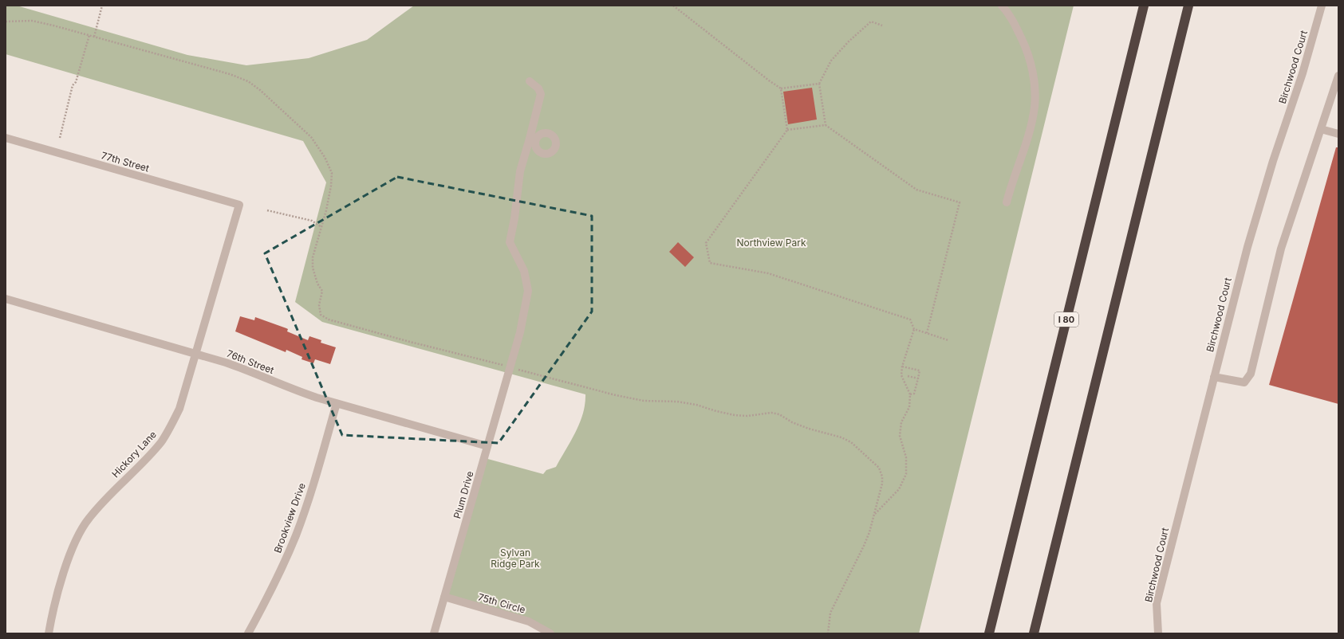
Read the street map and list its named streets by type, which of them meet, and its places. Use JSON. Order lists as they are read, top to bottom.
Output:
{
  "streets": {
    "highway": ["I 80"],
    "street": [
      "Birchwood Court",
      "77th Street",
      "76th Street",
      "Hickory Lane",
      "Plum Drive",
      "Brookview Drive",
      "75th Circle"
    ]
  },
  "crossings": [
    ["77th Street", "Hickory Lane"],
    ["76th Street", "Hickory Lane"],
    ["76th Street", "Plum Drive"],
    ["76th Street", "Brookview Drive"],
    ["Plum Drive", "75th Circle"]
  ],
  "parks": ["Northview Park", "Sylvan Ridge Park"]
}
